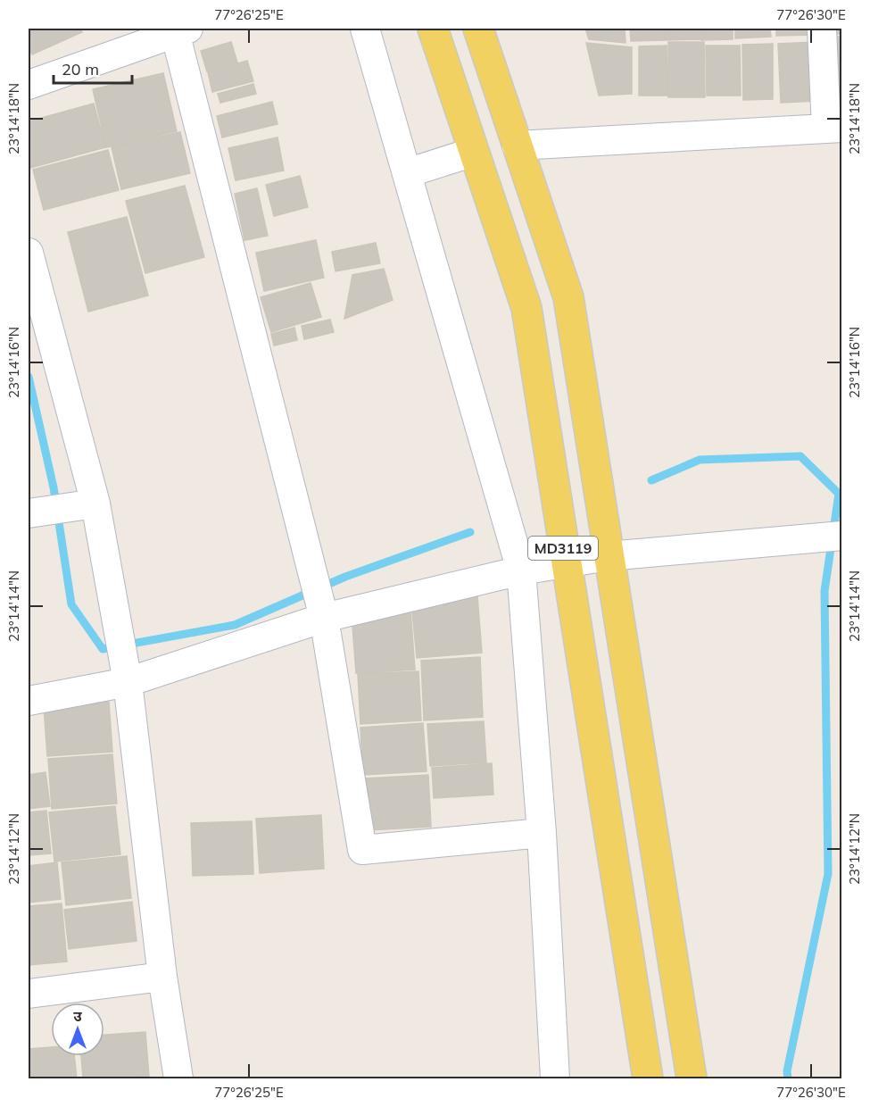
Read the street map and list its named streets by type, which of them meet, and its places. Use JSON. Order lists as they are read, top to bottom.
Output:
{
  "streets": {
    "main road": ["MD3119"]
  },
  "scale_bar": "20 m",
  "north": "top",
  "coordinates": [
    "77°26'25\"E",
    "77°26'30\"E",
    "23°14'18\"N",
    "23°14'16\"N",
    "23°14'14\"N",
    "23°14'12\"N"
  ]
}
